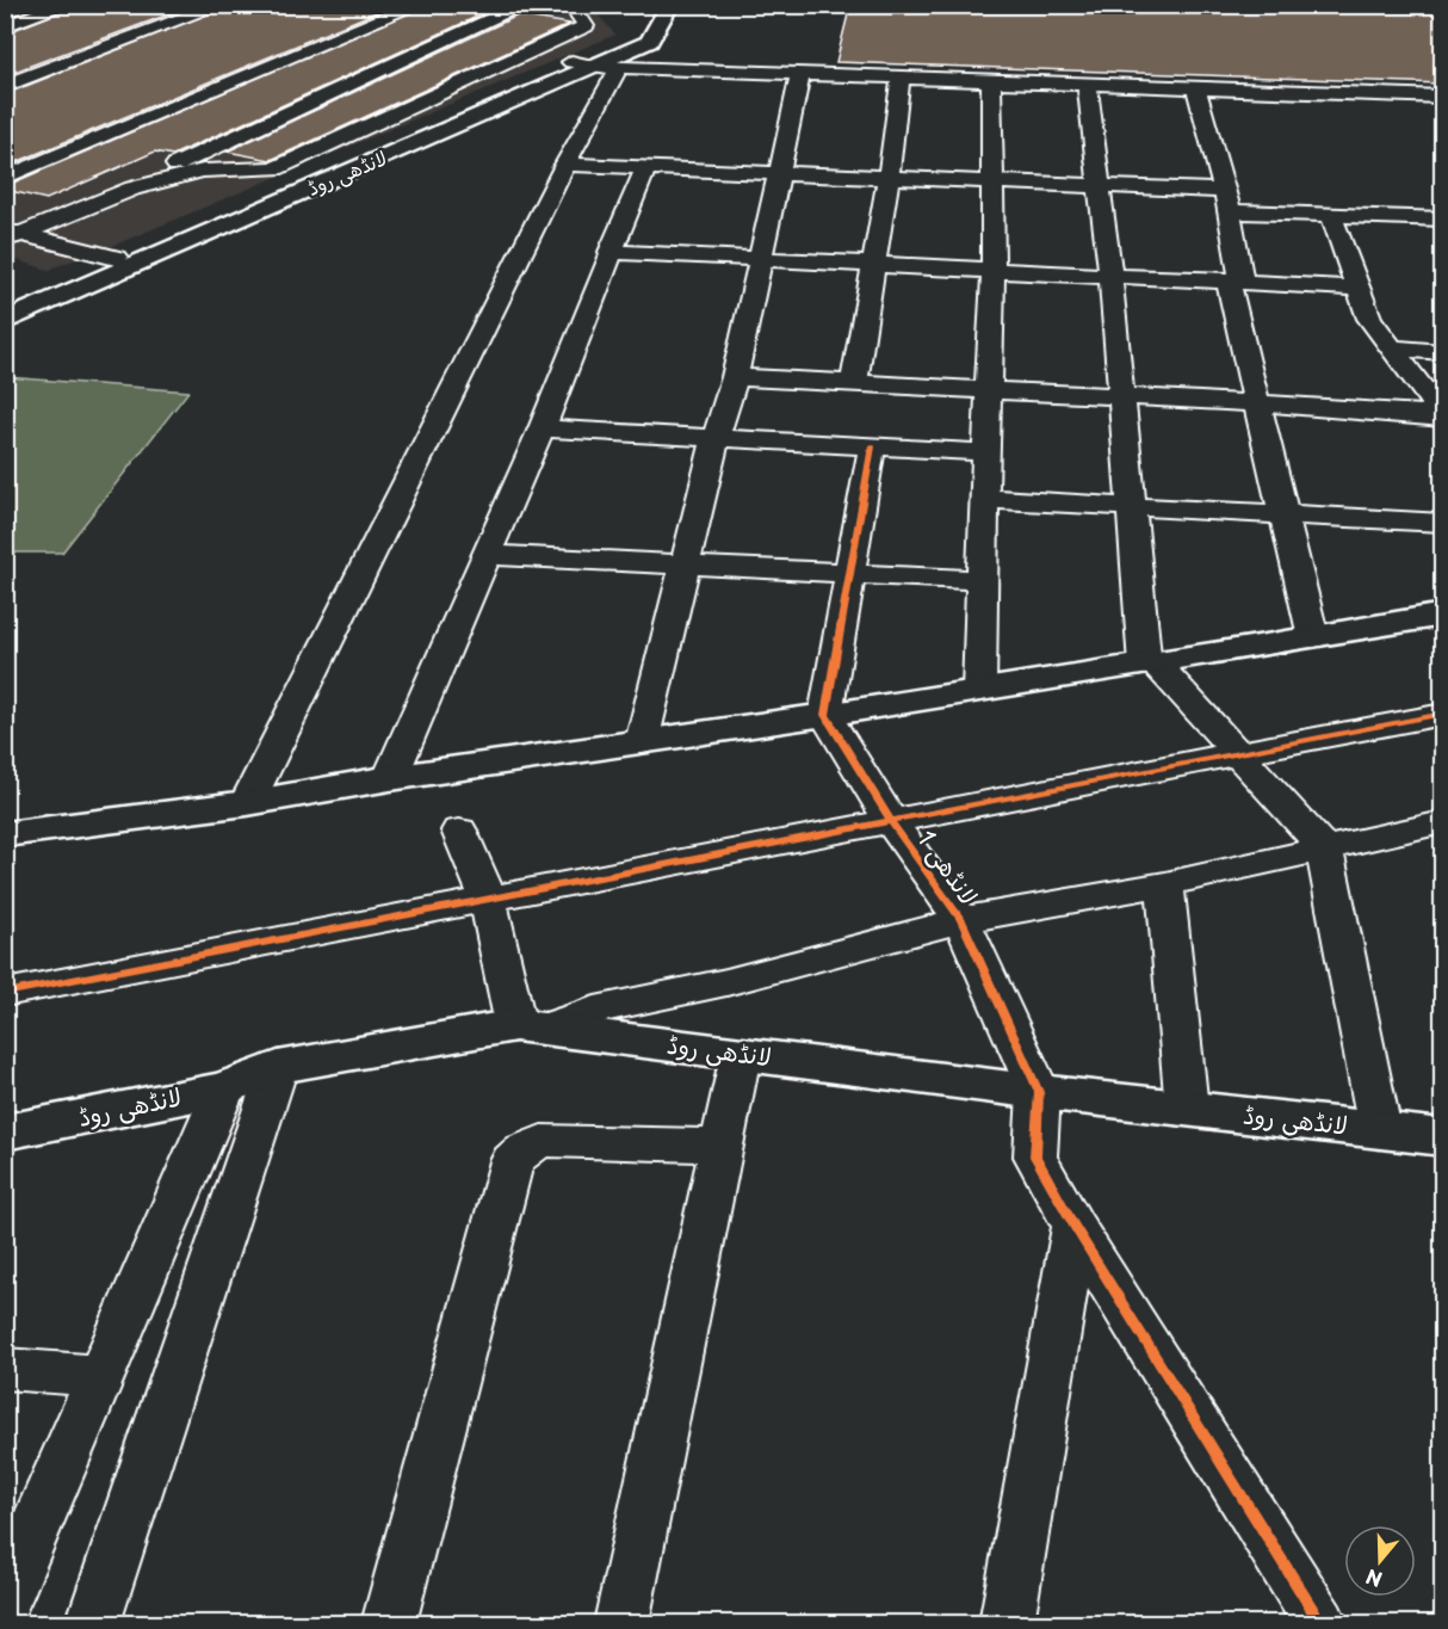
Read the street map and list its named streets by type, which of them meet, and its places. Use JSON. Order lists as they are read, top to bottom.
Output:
{
  "streets": {
    "main road": ["لانڈھی روڈ"],
    "street": ["لانڈھی 1"]
  },
  "crossings": [
    ["لانڈھی روڈ", "لانڈھی 1"]
  ],
  "north": "bottom"
}
